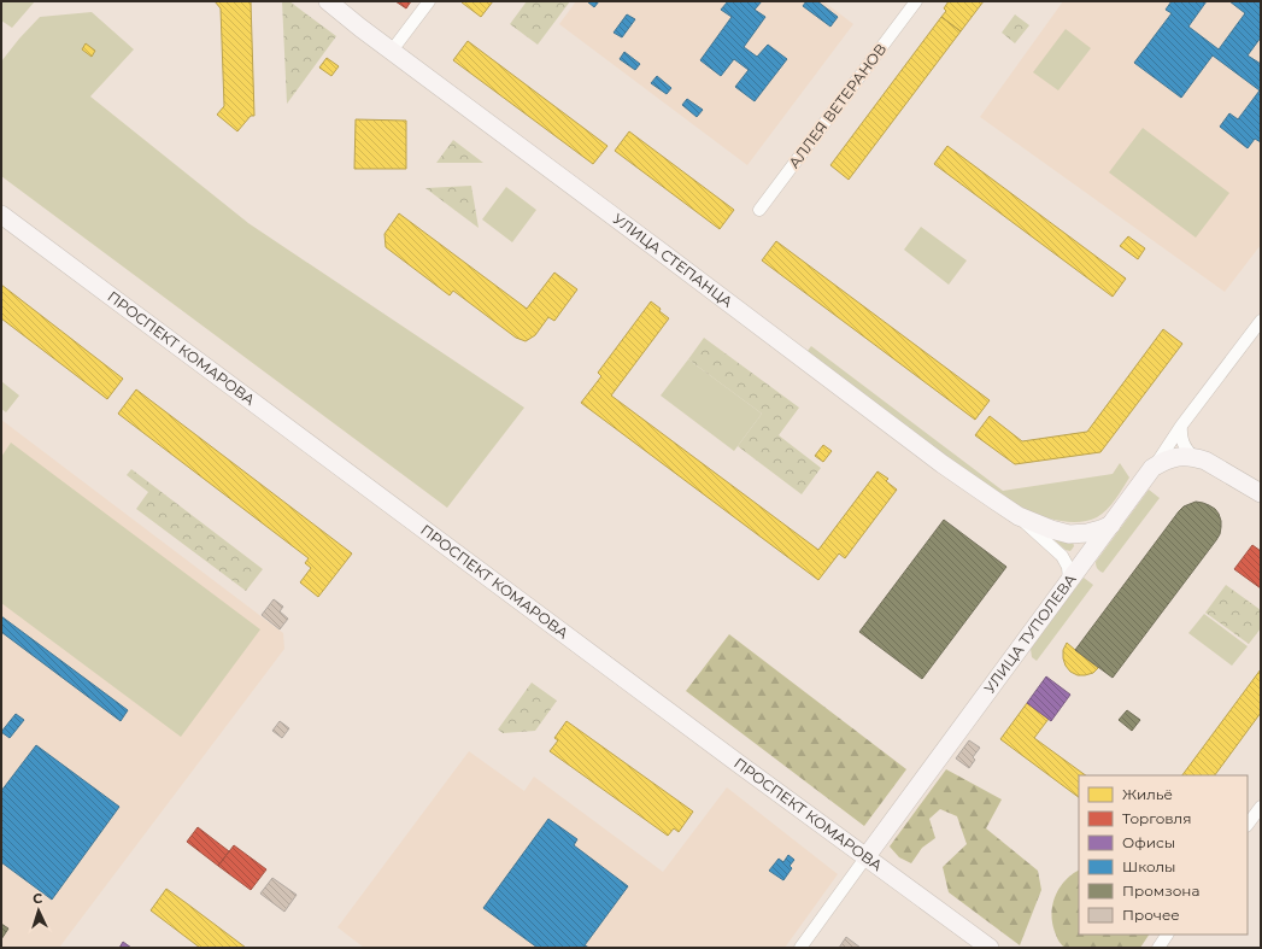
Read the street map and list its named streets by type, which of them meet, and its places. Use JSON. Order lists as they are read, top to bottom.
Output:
{
  "streets": {
    "street": [
      "АЛЛЕЯ ВЕТЕРАНОВ",
      "УЛИЦА СТЕПАНЦА",
      "ПРОСПЕКТ КОМАРОВА",
      "УЛИЦА ТУПОЛЕВА"
    ]
  },
  "crossings": [
    ["УЛИЦА СТЕПАНЦА", "УЛИЦА ТУПОЛЕВА"],
    ["ПРОСПЕКТ КОМАРОВА", "УЛИЦА ТУПОЛЕВА"]
  ],
  "legend": [
    "Жильё",
    "Торговля",
    "Офисы",
    "Школы",
    "Промзона",
    "Прочее"
  ],
  "north": "top"
}
